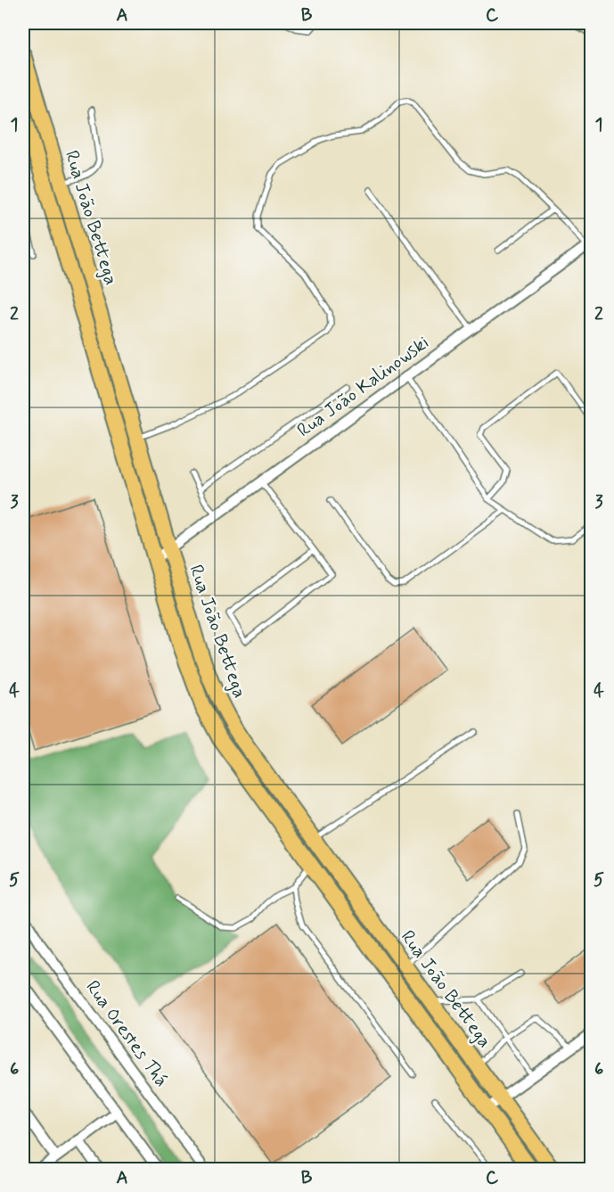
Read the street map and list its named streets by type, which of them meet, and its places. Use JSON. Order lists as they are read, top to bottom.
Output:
{
  "streets": {
    "main road": ["Rua João Bettega"],
    "street": ["Rua João Kalinowski", "Rua Orestes Thá"]
  },
  "crossings": [
    ["Rua João Bettega", "Rua João Kalinowski"]
  ],
  "grid": {
    "columns": ["A", "B", "C"],
    "rows": [
      "1",
      "2",
      "3",
      "4",
      "5",
      "6"
    ]
  }
}
